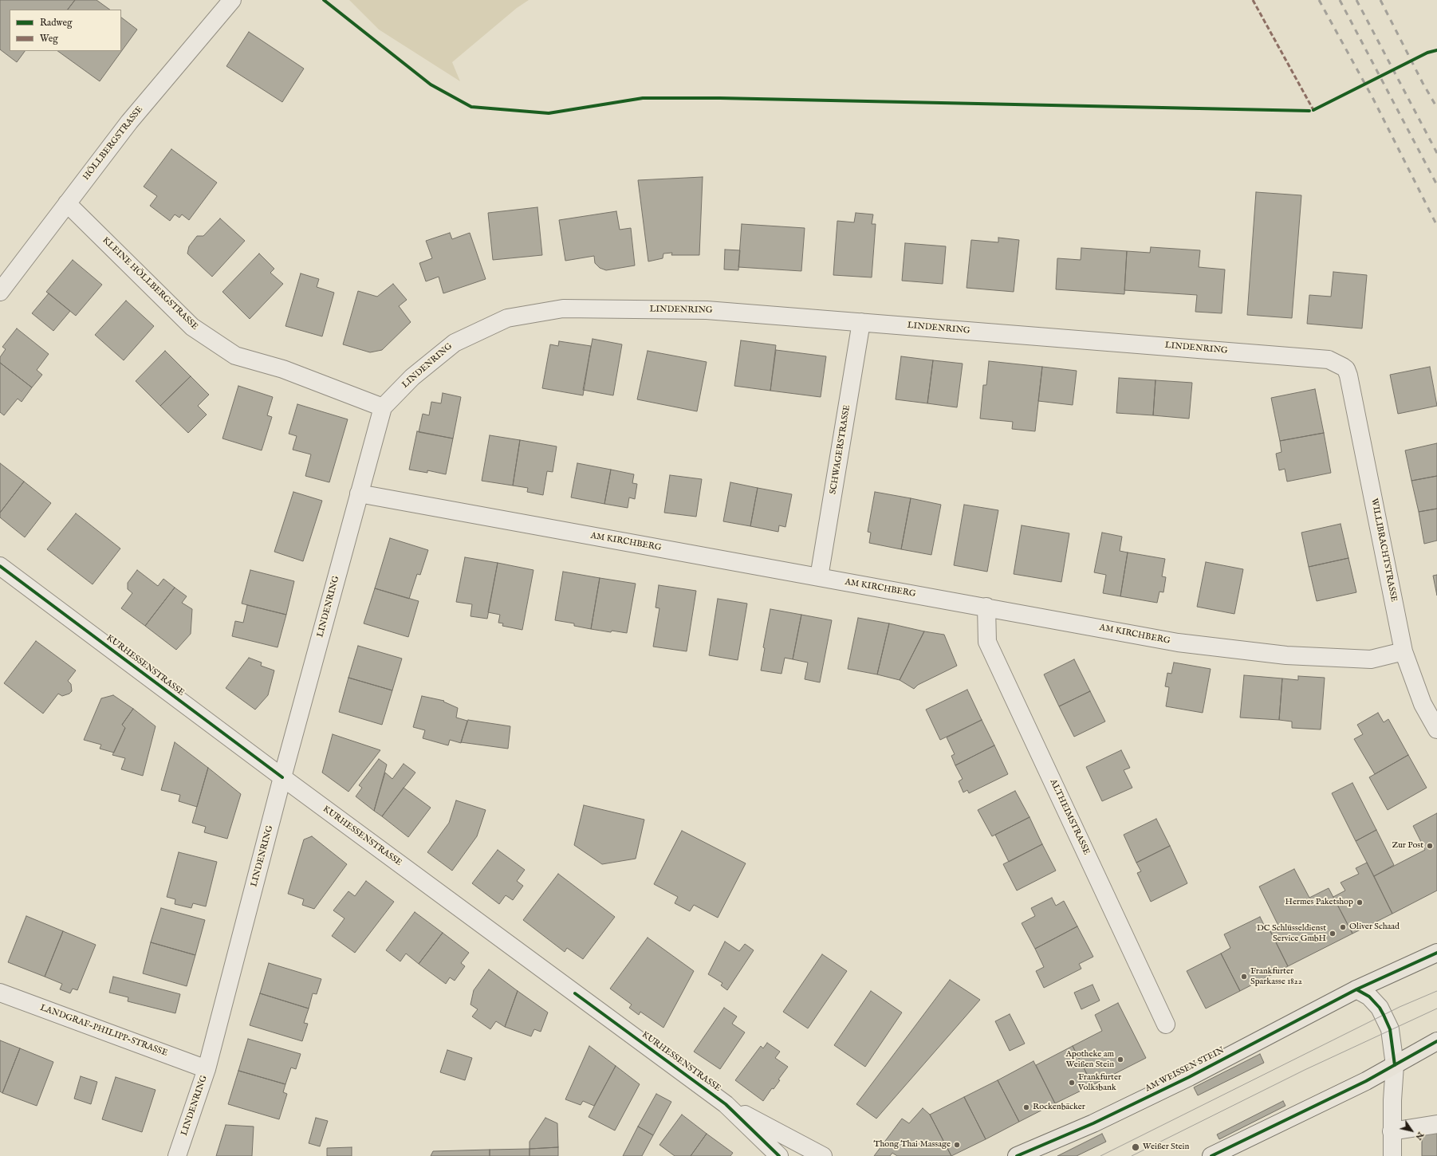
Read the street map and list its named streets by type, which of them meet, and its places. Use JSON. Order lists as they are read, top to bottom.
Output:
{
  "streets": {
    "main road": ["AM WEISSEN STEIN"],
    "street": [
      "HÖLLBERGSTRASSE",
      "KLEINE HÖLLBERGSTRASSE",
      "LINDENRING",
      "SCHWAGERSTRASSE",
      "AM KIRCHBERG",
      "WILLIBRACHTSTRASSE",
      "KURHESSENSTRASSE",
      "ALTHEIMSTRASSE",
      "LANDGRAF-PHILIPP-STRASSE"
    ]
  },
  "crossings": [
    ["HÖLLBERGSTRASSE", "KLEINE HÖLLBERGSTRASSE"],
    ["KLEINE HÖLLBERGSTRASSE", "LINDENRING"],
    ["LINDENRING", "SCHWAGERSTRASSE"],
    ["LINDENRING", "AM KIRCHBERG"],
    ["LINDENRING", "WILLIBRACHTSTRASSE"],
    ["LINDENRING", "KURHESSENSTRASSE"],
    ["LINDENRING", "LANDGRAF-PHILIPP-STRASSE"],
    ["SCHWAGERSTRASSE", "AM KIRCHBERG"],
    ["AM KIRCHBERG", "WILLIBRACHTSTRASSE"],
    ["AM KIRCHBERG", "ALTHEIMSTRASSE"]
  ],
  "places": [
    "Zur Post",
    "Hermes Paketshop",
    "Oliver Schaad",
    "DC Schlüsseldienst Service GmbH",
    "Frankfurter Sparkasse 1822",
    "Apotheke am Weißen Stein",
    "Frankfurter Volksbank",
    "Rockenbäcker",
    "Thong Thai Massage",
    "Weißer Stein"
  ],
  "legend": ["Radweg", "Weg"],
  "north": "bottom right"
}
